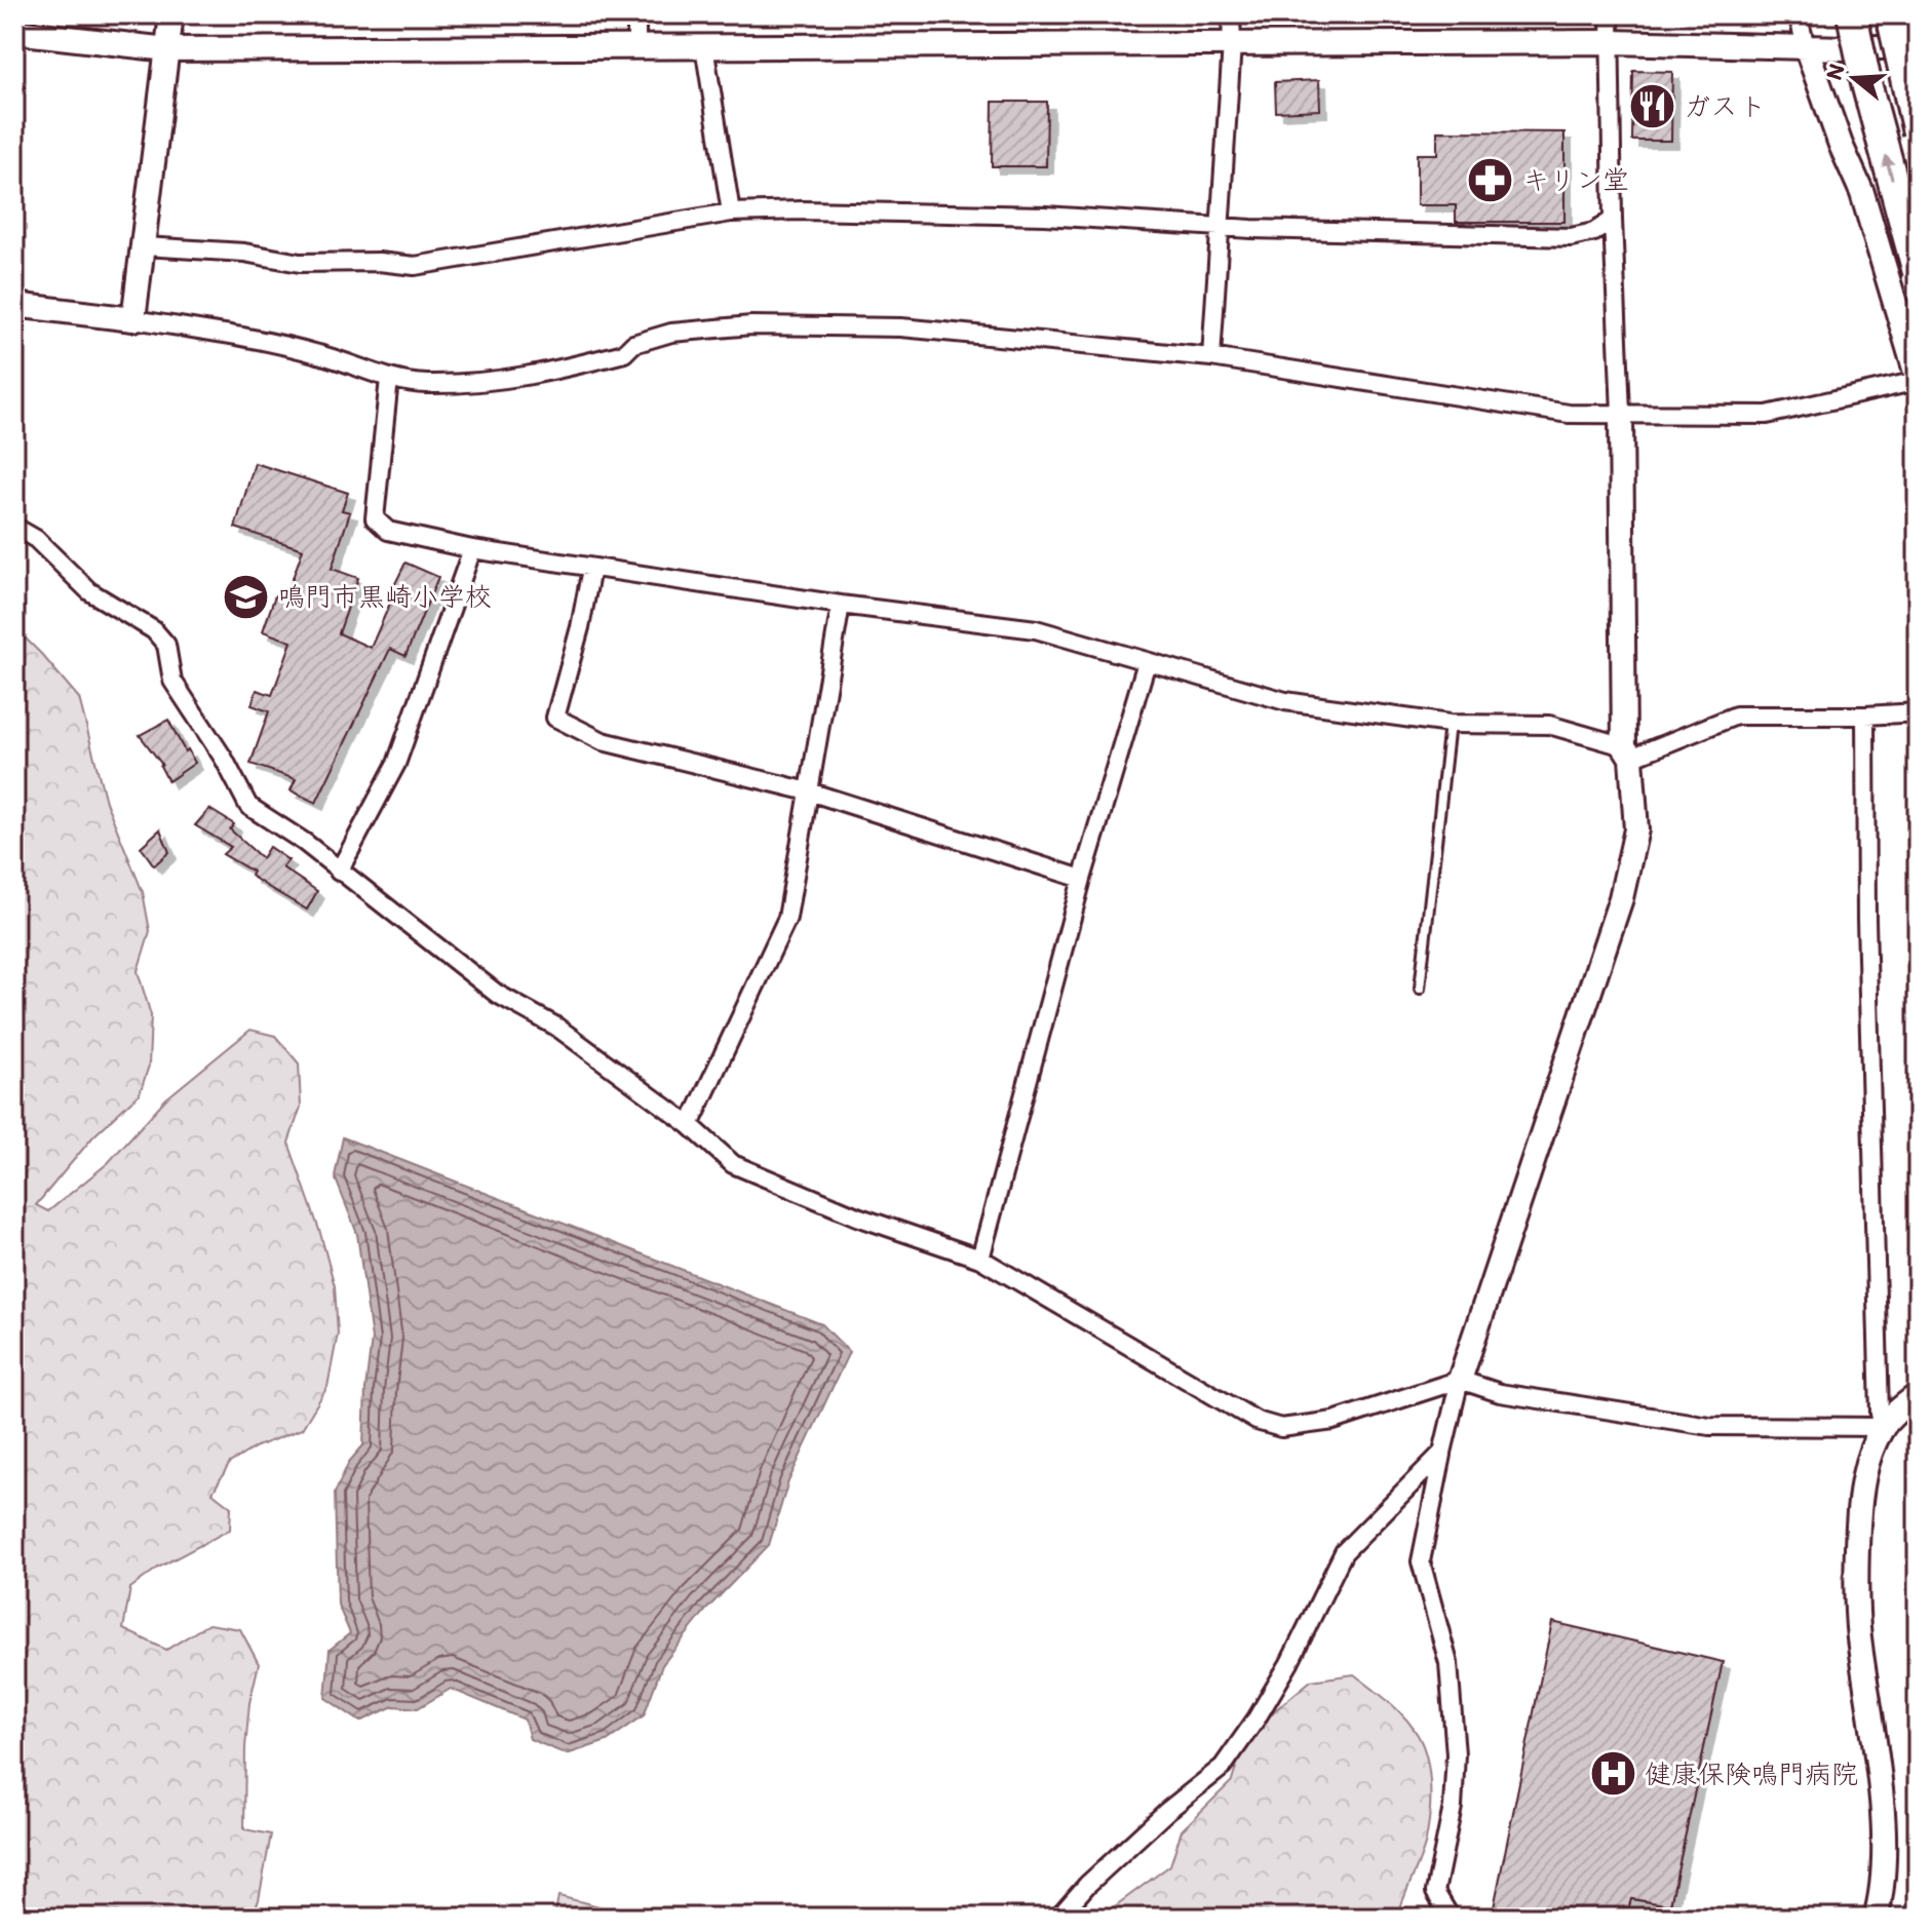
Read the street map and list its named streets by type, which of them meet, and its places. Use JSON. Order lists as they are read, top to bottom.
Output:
{
  "places": {
    "restaurant": ["ガスト"],
    "pharmacy": ["キリン堂"],
    "school or university": ["鳴門市黒崎小学校"],
    "hospital": ["健康保険鳴門病院"]
  },
  "north": "left"
}
